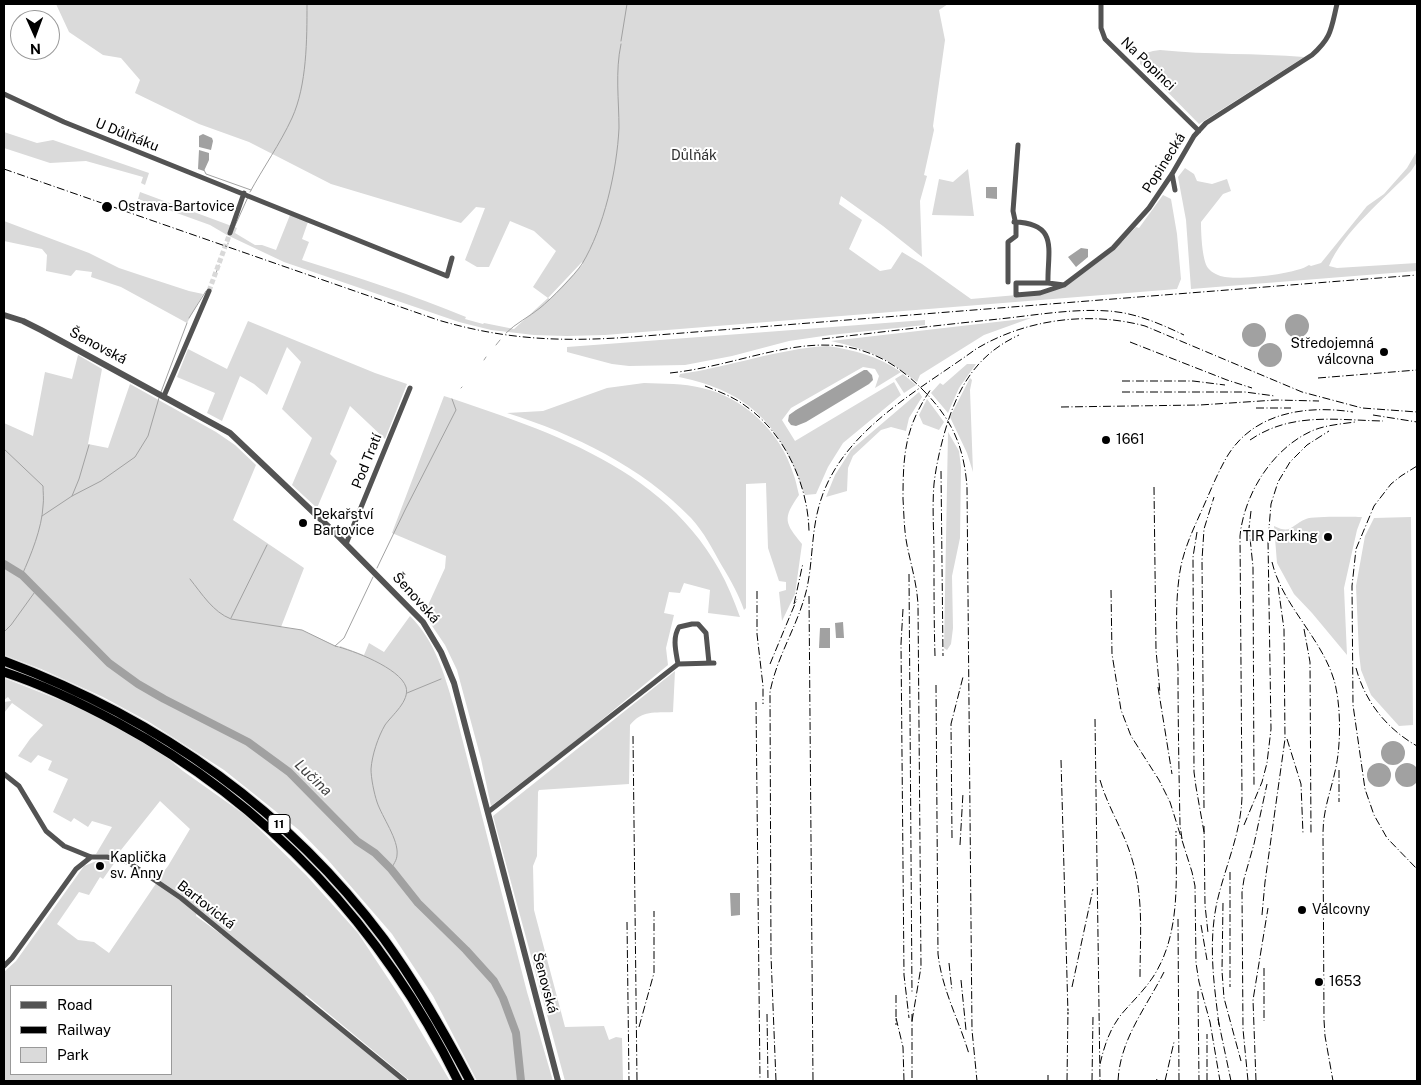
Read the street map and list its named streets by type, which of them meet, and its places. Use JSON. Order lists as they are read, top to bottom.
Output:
{
  "streets": {
    "highway": ["11"],
    "street": [
      "Na Popinci",
      "U Důlňáku",
      "Popinecká",
      "Šenovská",
      "Pod Tratí",
      "Bartovická"
    ]
  },
  "crossings": [
    ["Na Popinci", "Popinecká"],
    ["Šenovská", "Pod Tratí"]
  ],
  "water": ["Lučina"],
  "parks": ["Důlňák"],
  "places": [
    "Ostrava-Bartovice",
    "Středojemná válcovna",
    "1661",
    "Pekařství Bartovice",
    "TIR Parking",
    "Kaplička sv. Anny",
    "Válcovny",
    "1653"
  ],
  "legend": ["Road", "Railway", "Park"],
  "north": "bottom"
}
